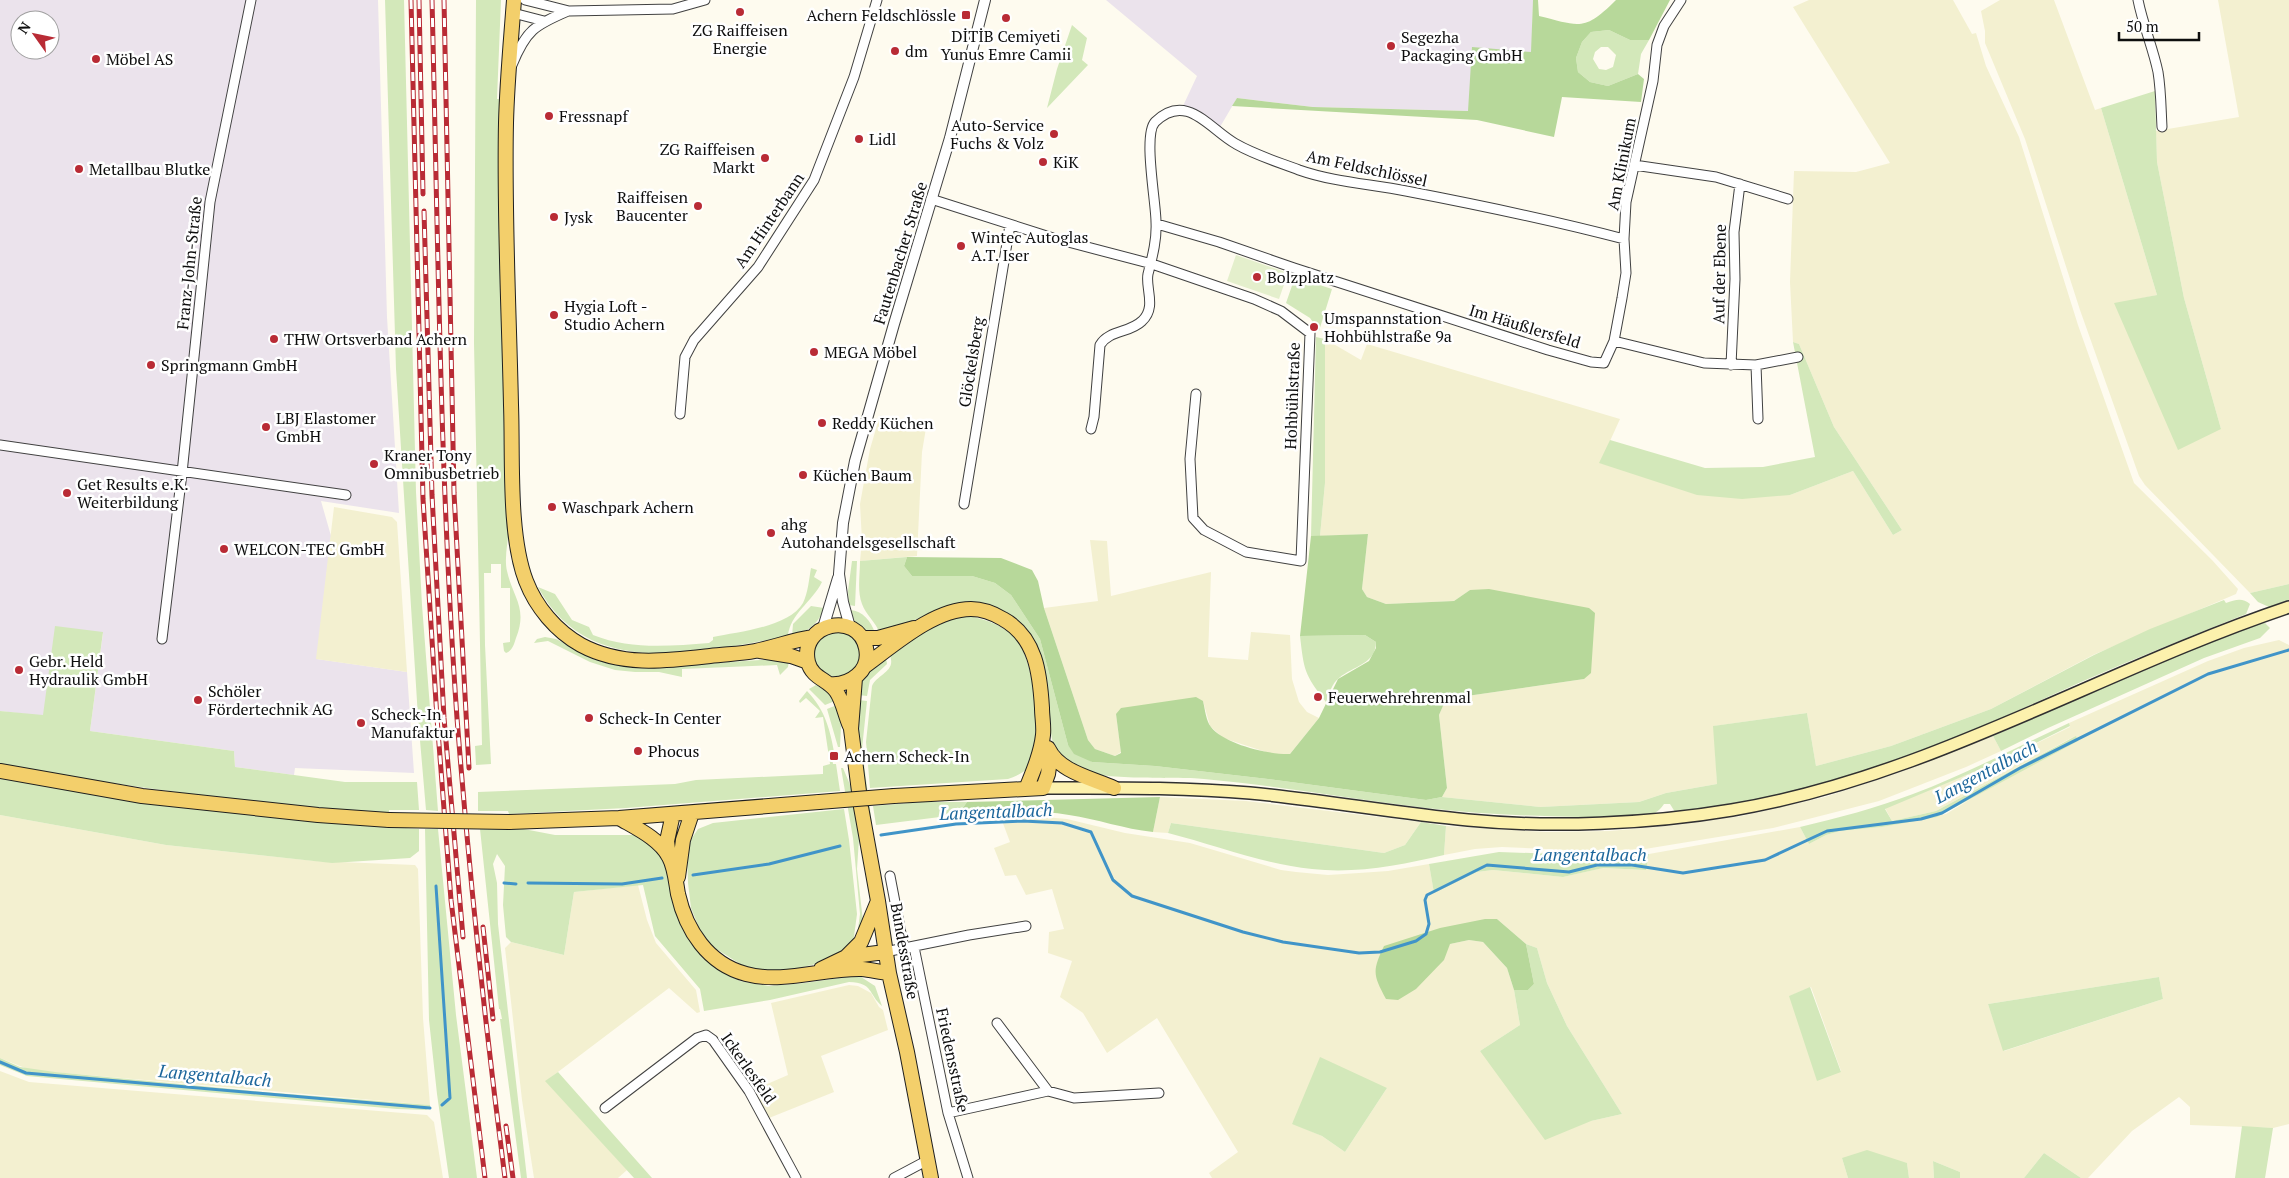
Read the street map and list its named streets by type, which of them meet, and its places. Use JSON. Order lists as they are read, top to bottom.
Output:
{
  "streets": {
    "main road": ["Bundesstraße"],
    "street": [
      "Am Klinikum",
      "Am Feldschlössel",
      "Am Hinterbann",
      "Fautenbacher Straße",
      "Franz-John-Straße",
      "Auf der Ebene",
      "Im Häußlersfeld",
      "Glöckelsberg",
      "Hohbühlstraße",
      "Friedensstraße",
      "Ickerlesfeld"
    ]
  },
  "crossings": [
    ["Am Klinikum", "Am Feldschlössel"],
    ["Am Klinikum", "Im Häußlersfeld"],
    ["Am Feldschlössel", "Im Häußlersfeld"],
    ["Am Feldschlössel", "Hohbühlstraße"],
    ["Fautenbacher Straße", "Hohbühlstraße"],
    ["Glöckelsberg", "Hohbühlstraße"]
  ],
  "water": ["Langentalbach"],
  "places": {
    "other": [
      "ZG Raiffeisen Energie",
      "DİTİB Cemiyeti Yunus Emre Camii",
      "Segezha Packaging GmbH",
      "dm",
      "Möbel AS",
      "Fressnapf",
      "Auto-Service Fuchs & Volz",
      "Lidl",
      "ZG Raiffeisen Markt",
      "KiK",
      "Metallbau Blutke",
      "Raiffeisen Baucenter",
      "Jysk",
      "Wintec Autoglas A.T. Iser",
      "Bolzplatz",
      "Hygia Loft - Studio Achern",
      "Umspannstation Hohbühlstraße 9a",
      "THW Ortsverband Achern",
      "MEGA Möbel",
      "Springmann GmbH",
      "Reddy Küchen",
      "LBJ Elastomer GmbH",
      "Kraner Tony Omnibusbetrieb",
      "Küchen Baum",
      "Get Results e.K. Weiterbildung",
      "Waschpark Achern",
      "ahg Autohandelsgesellschaft",
      "WELCON-TEC GmbH",
      "Gebr. Held Hydraulik GmbH",
      "Feuerwehrehrenmal",
      "Schöler Fördertechnik AG",
      "Scheck-In Center",
      "Scheck-In Manufaktur",
      "Phocus"
    ],
    "transit": ["Achern Feldschlössle", "Achern Scheck-In"]
  },
  "scale_bar": "50 m",
  "north": "top left"
}
